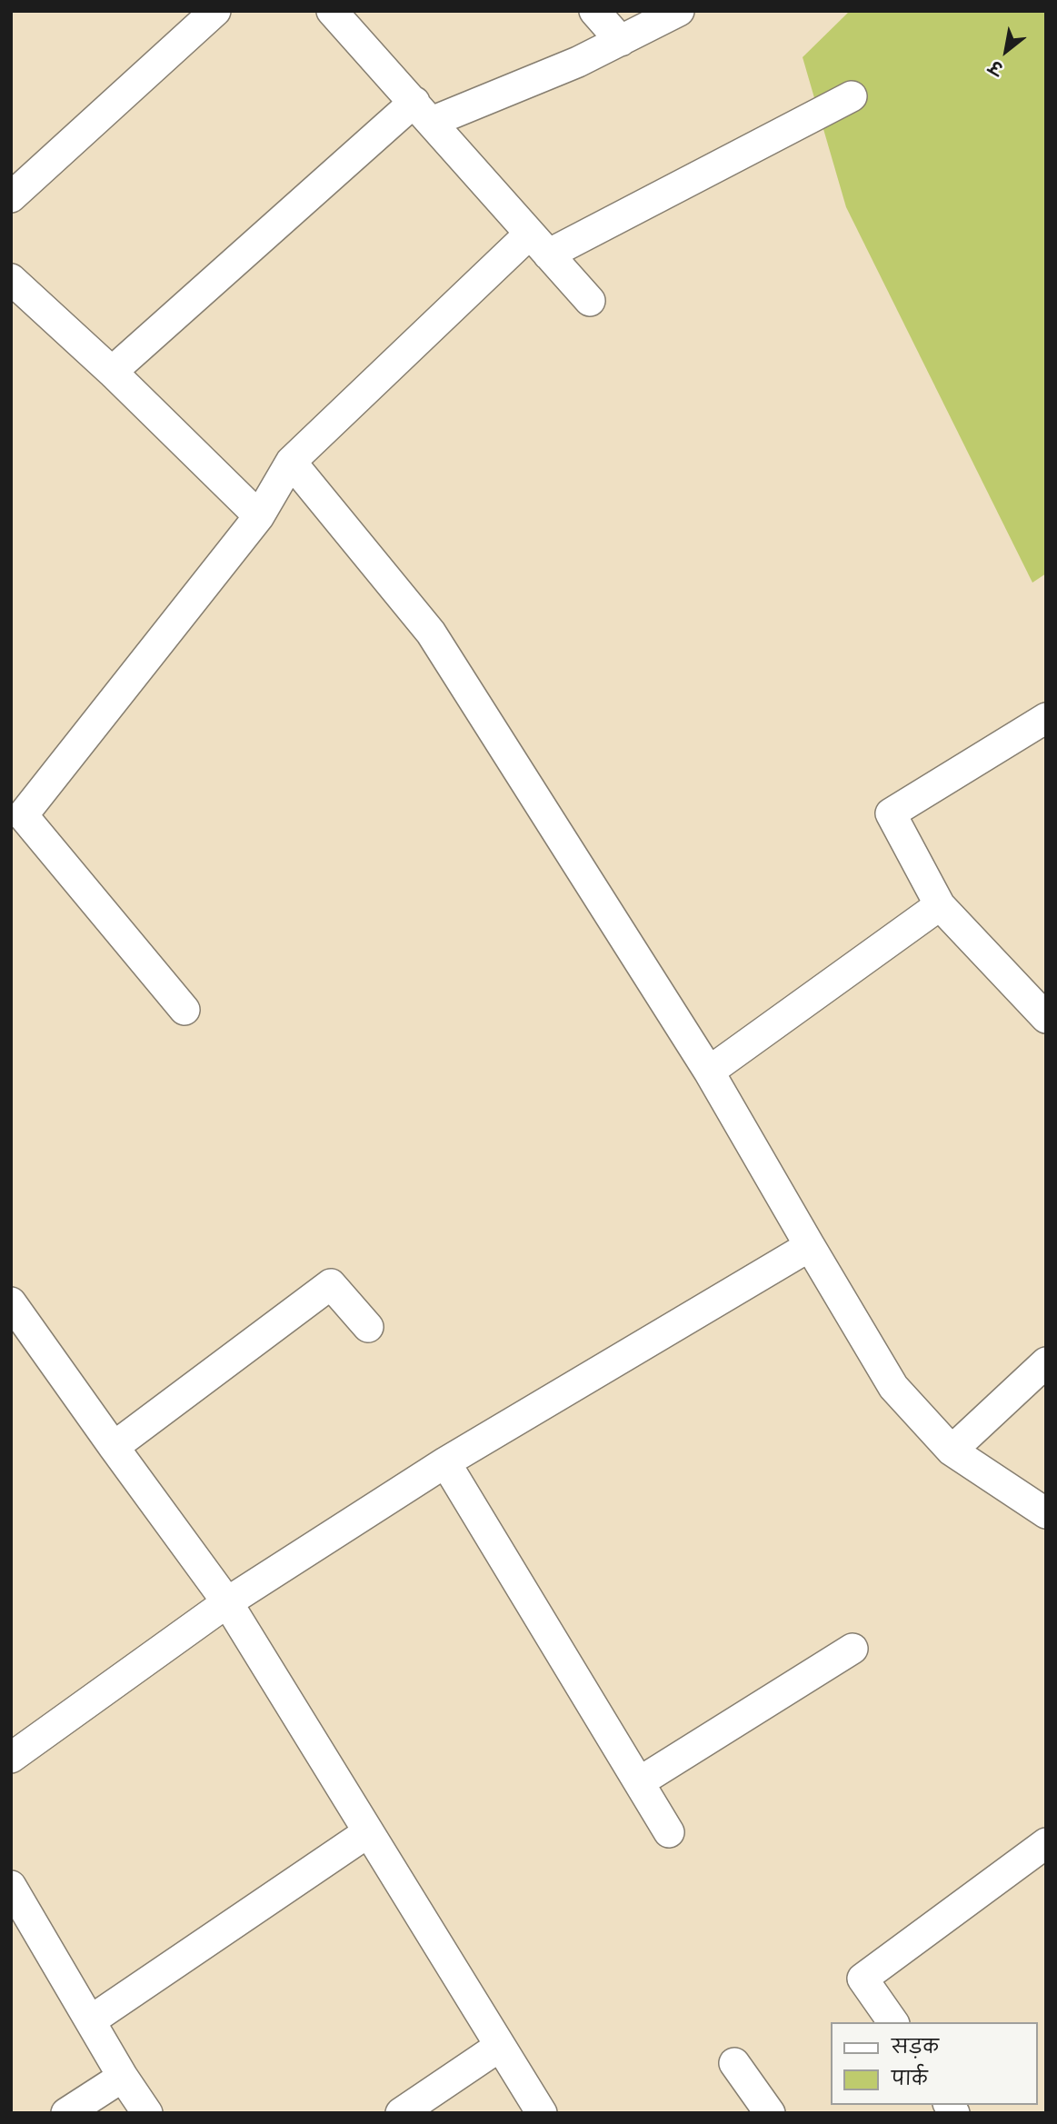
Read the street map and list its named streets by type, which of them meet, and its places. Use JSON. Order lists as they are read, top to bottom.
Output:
{
  "legend": ["सड़क", "पार्क"],
  "north": "bottom left"
}
